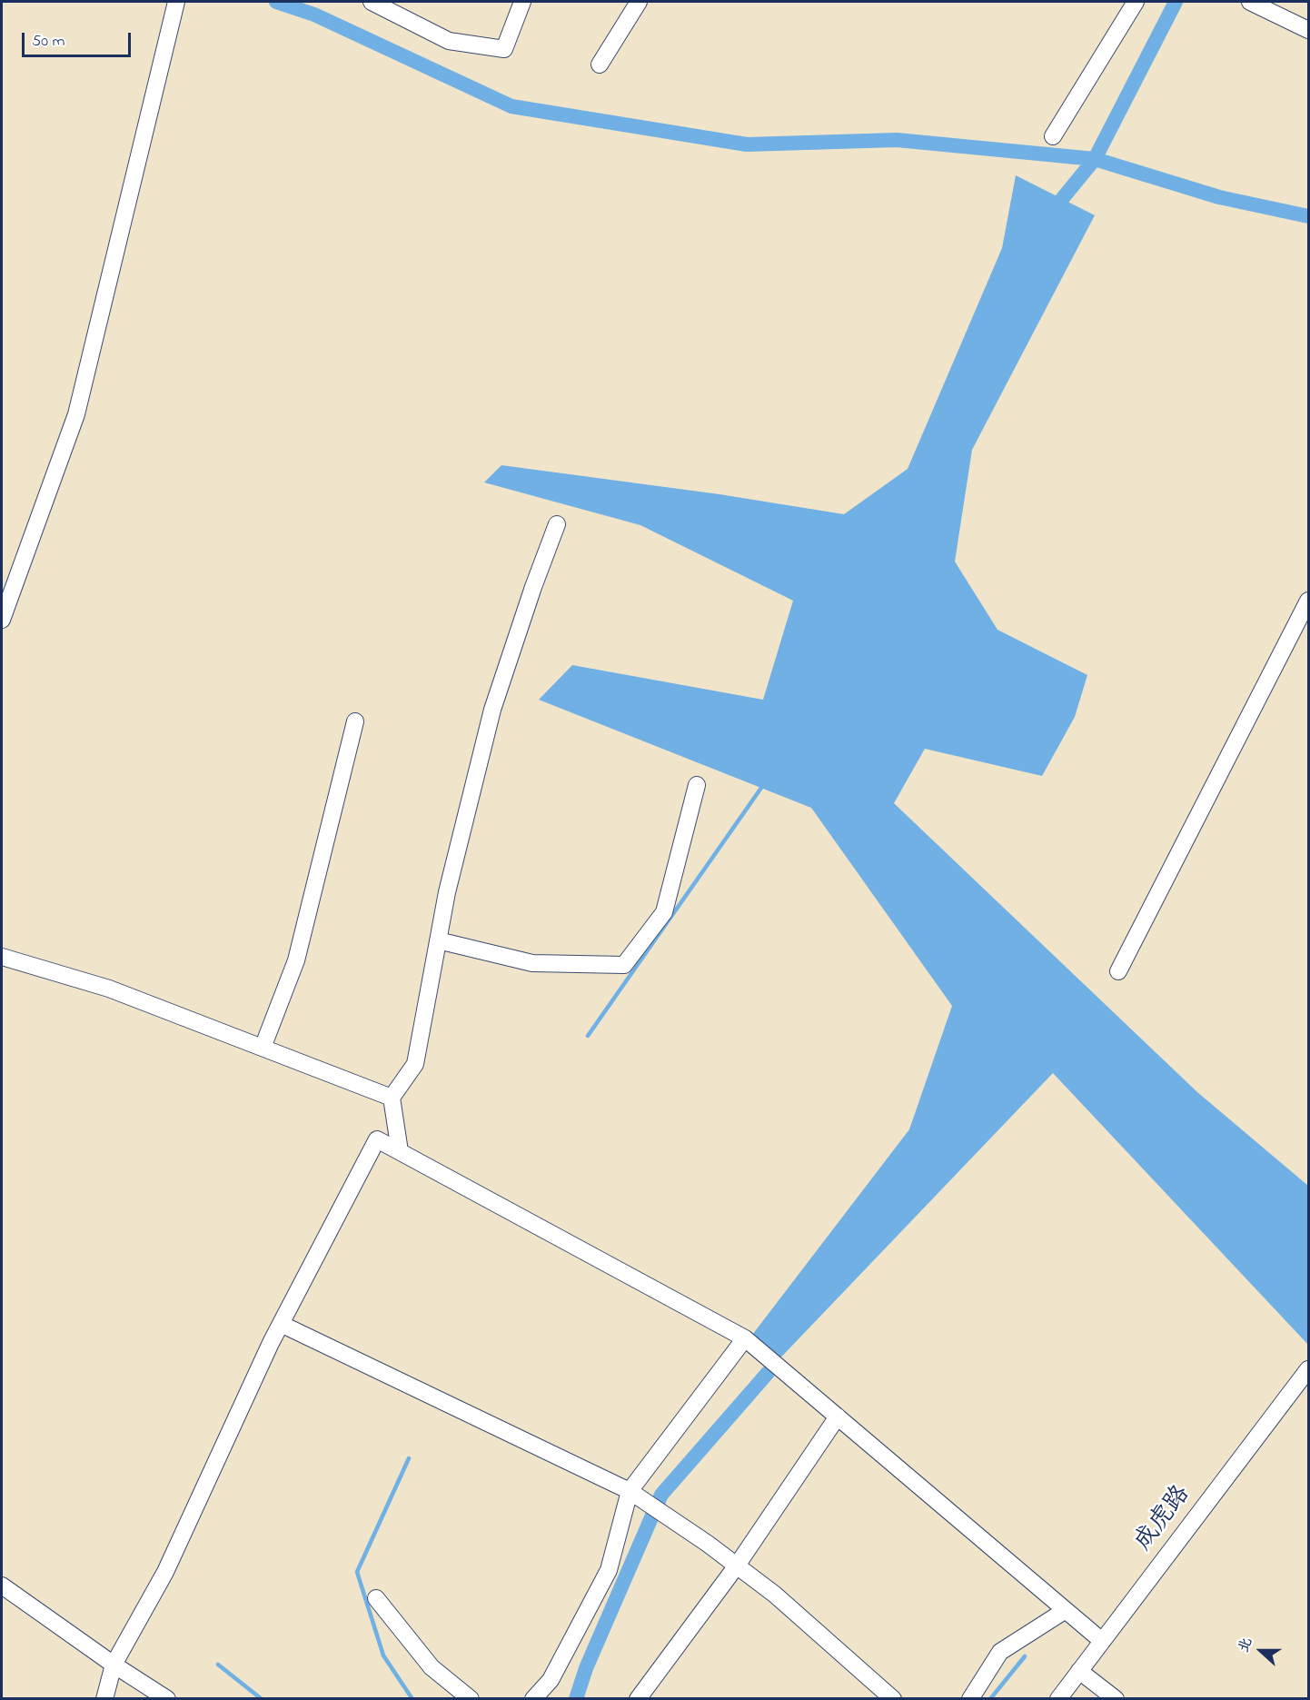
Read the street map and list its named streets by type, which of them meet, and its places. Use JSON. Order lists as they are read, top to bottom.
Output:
{
  "streets": {
    "street": ["成虎路"]
  },
  "scale_bar": "50 m",
  "north": "left"
}
